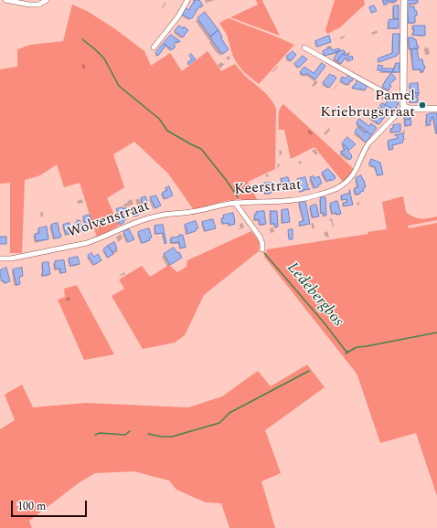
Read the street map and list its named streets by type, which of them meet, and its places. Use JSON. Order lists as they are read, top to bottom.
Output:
{
  "streets": {
    "street": ["Keerstraat", "Wolvenstraat"]
  },
  "crossings": [
    ["Keerstraat", "Wolvenstraat"]
  ],
  "water": ["Ledebergbos"],
  "places": ["Pamel Kriebrugstraat"],
  "scale_bar": "100 m"
}
